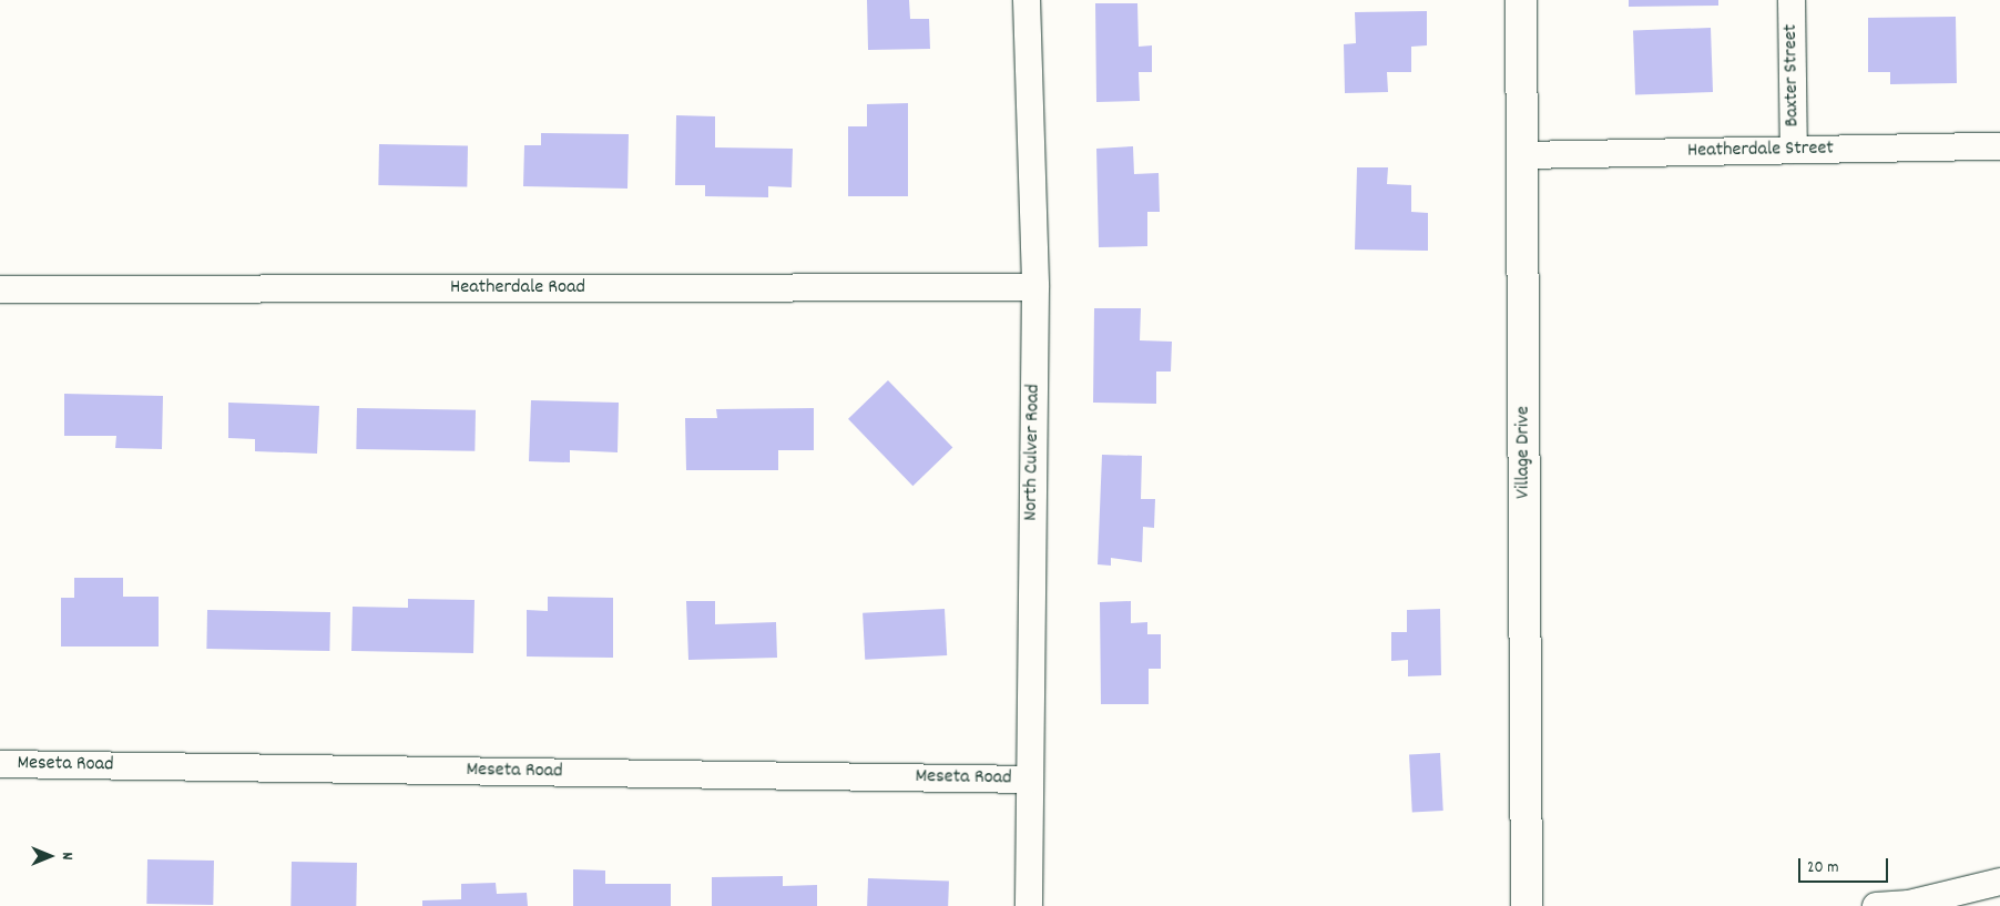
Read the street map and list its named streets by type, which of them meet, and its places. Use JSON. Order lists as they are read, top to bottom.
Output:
{
  "streets": {
    "main road": ["Village Drive"],
    "street": [
      "Baxter Street",
      "Heatherdale Street",
      "Heatherdale Road",
      "North Culver Road",
      "Meseta Road"
    ]
  },
  "crossings": [
    ["Baxter Street", "Heatherdale Street"],
    ["Heatherdale Street", "Village Drive"],
    ["Heatherdale Road", "North Culver Road"],
    ["North Culver Road", "Meseta Road"]
  ],
  "scale_bar": "20 m",
  "north": "right"
}
